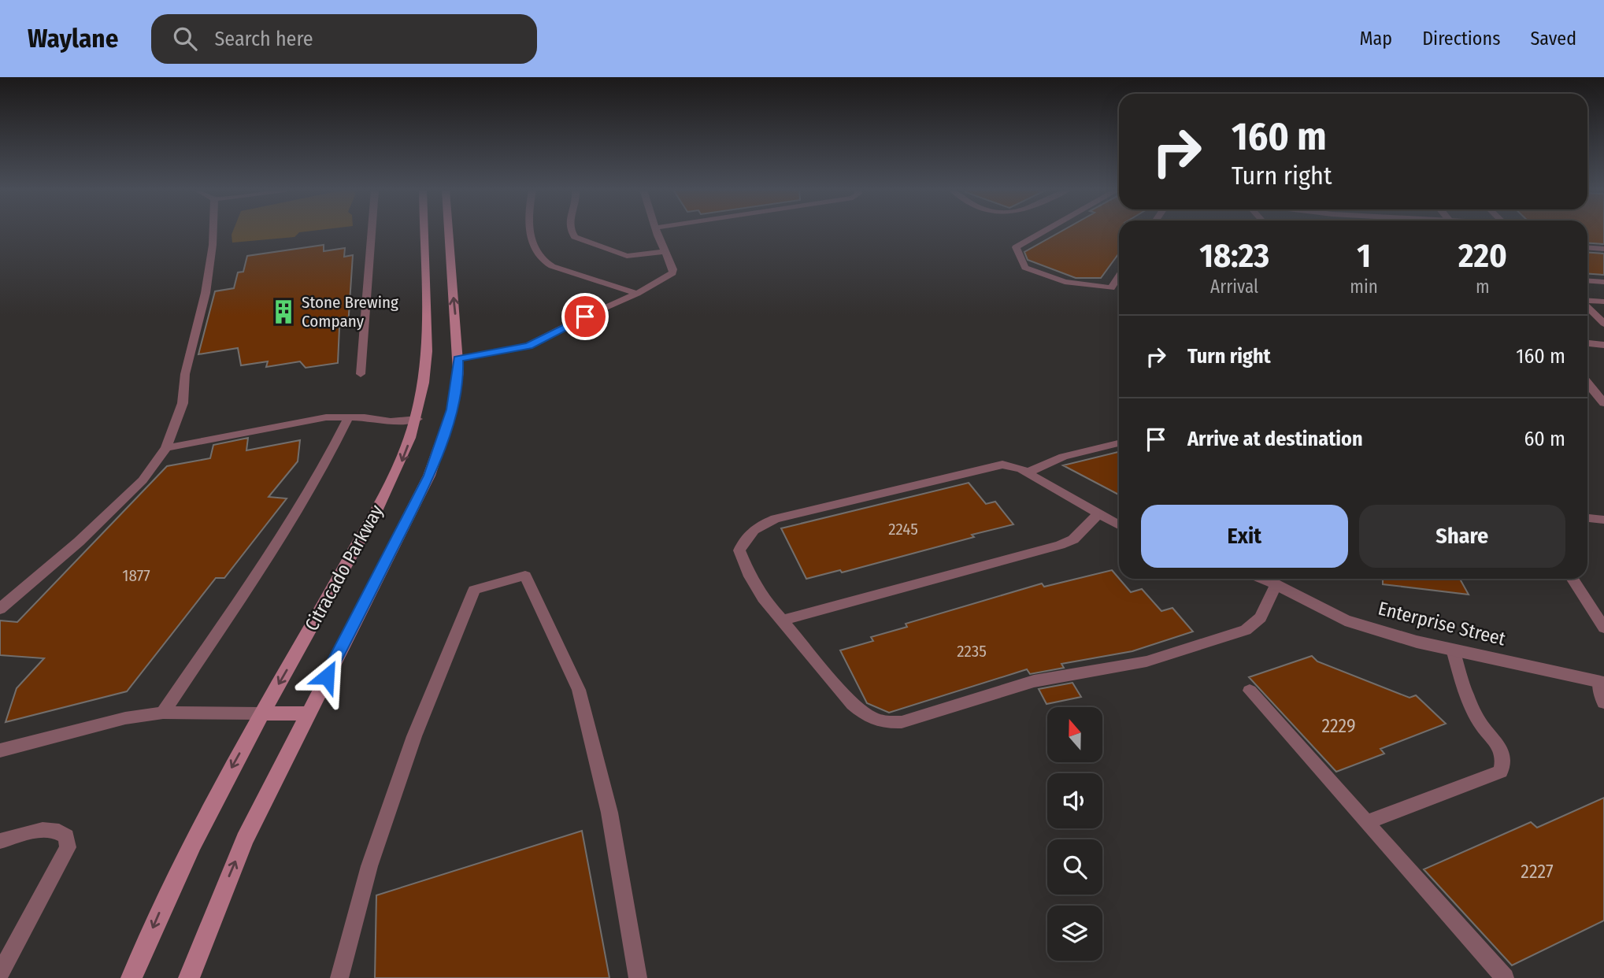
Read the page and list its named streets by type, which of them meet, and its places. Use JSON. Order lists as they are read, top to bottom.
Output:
{
  "streets": {
    "main road": ["Citracado Parkway"],
    "street": ["Enterprise Street"]
  },
  "places": {
    "building": ["Stone Brewing Company"]
  },
  "house_numbers": [
    "2245",
    "1877",
    "2235",
    "2229",
    "2227"
  ],
  "north": "top",
  "page": {
    "header": "Waylane",
    "search": "Search here",
    "nav": ["Map", "Directions", "Saved"],
    "turn": ["160 m", "Turn right"],
    "eta": [
      "18:23",
      "Arrival",
      "1",
      "min",
      "220",
      "m"
    ],
    "list": [
      {
        "name": "Turn right",
        "value": "160 m"
      },
      {
        "name": "Arrive at destination",
        "value": "60 m"
      }
    ],
    "buttons": ["Exit", "Share"]
  }
}
